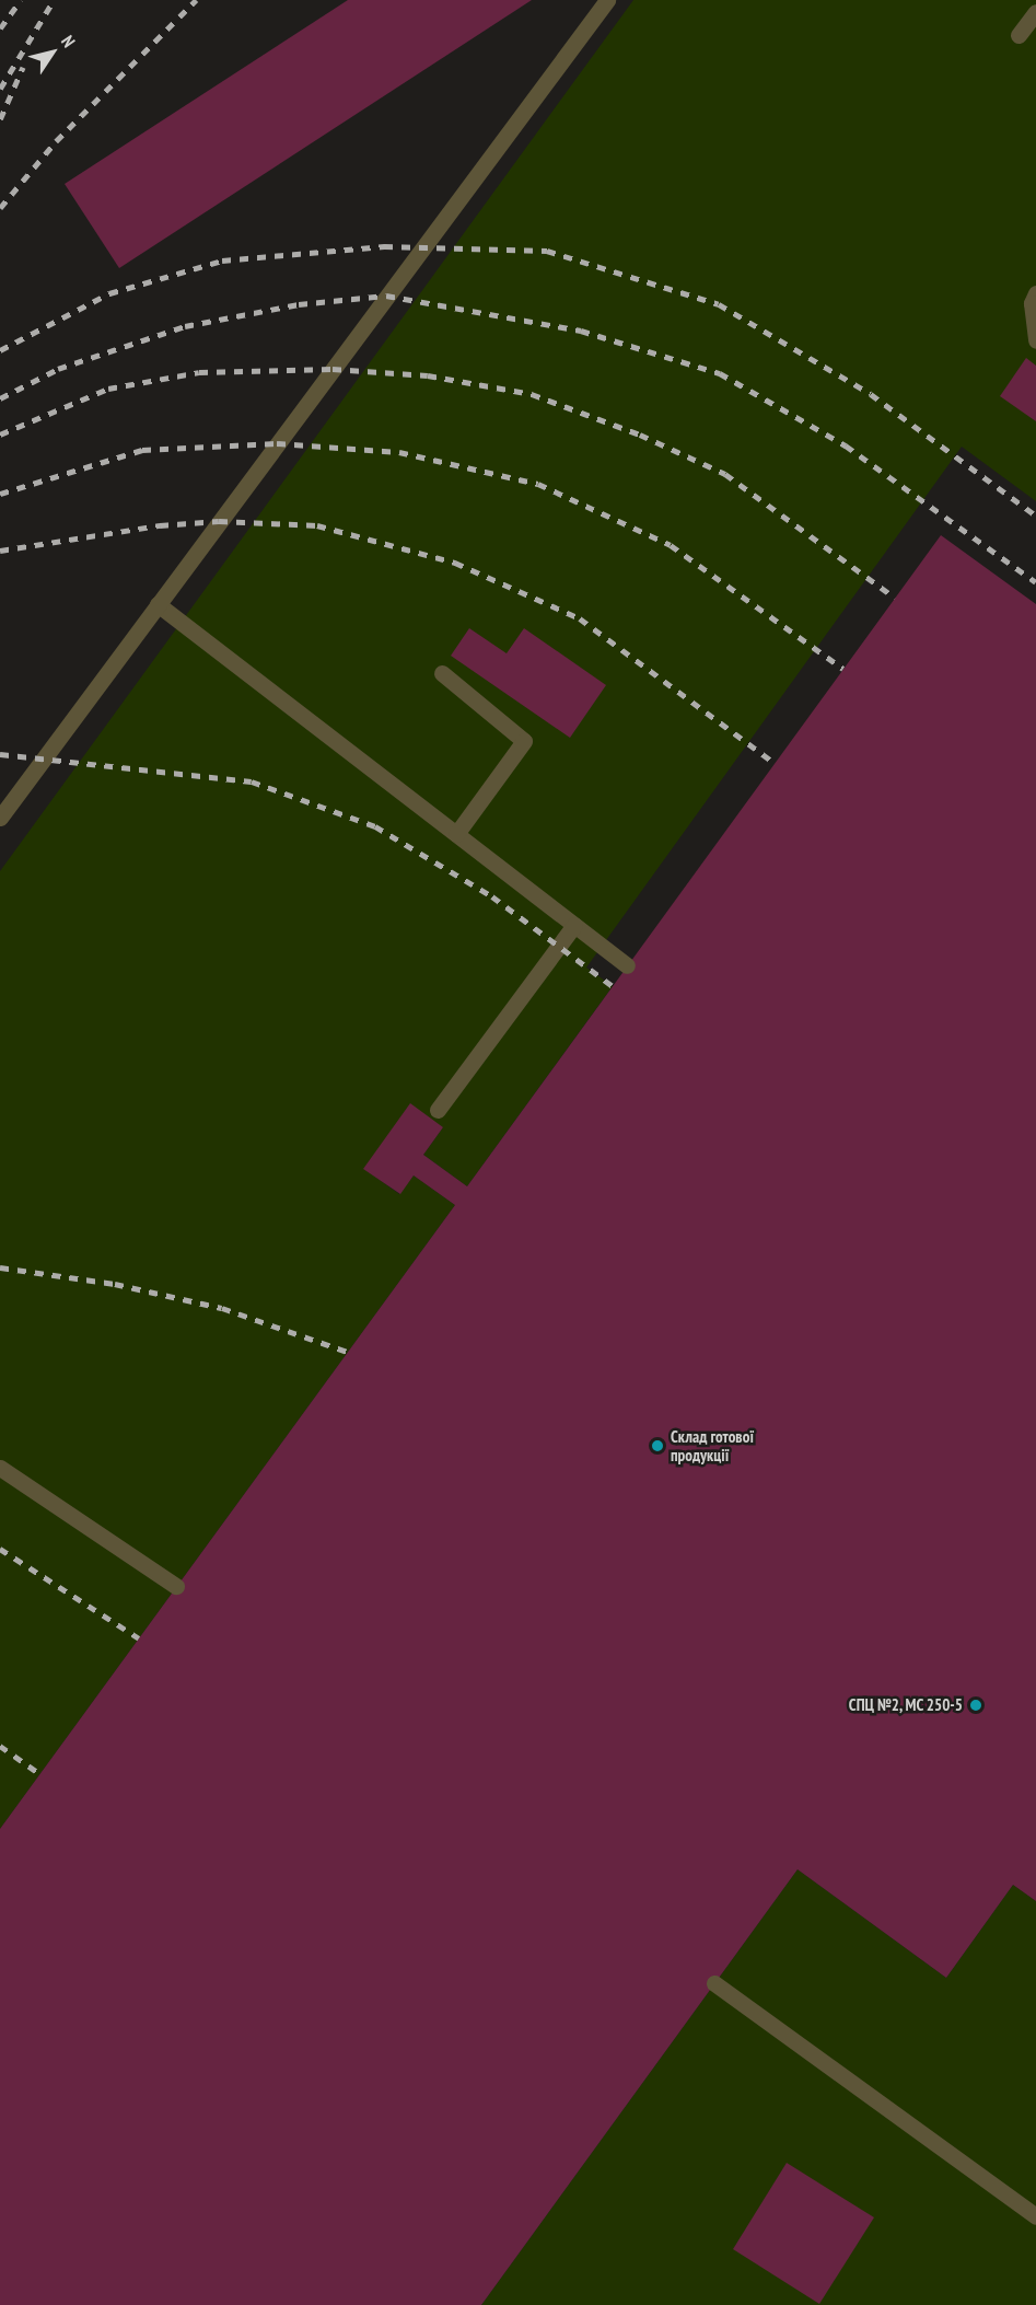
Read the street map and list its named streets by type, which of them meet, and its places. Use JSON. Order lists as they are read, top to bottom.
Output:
{
  "places": ["Склад готової продукції", "СПЦ №2, МС 250-5"],
  "north": "top right"
}
